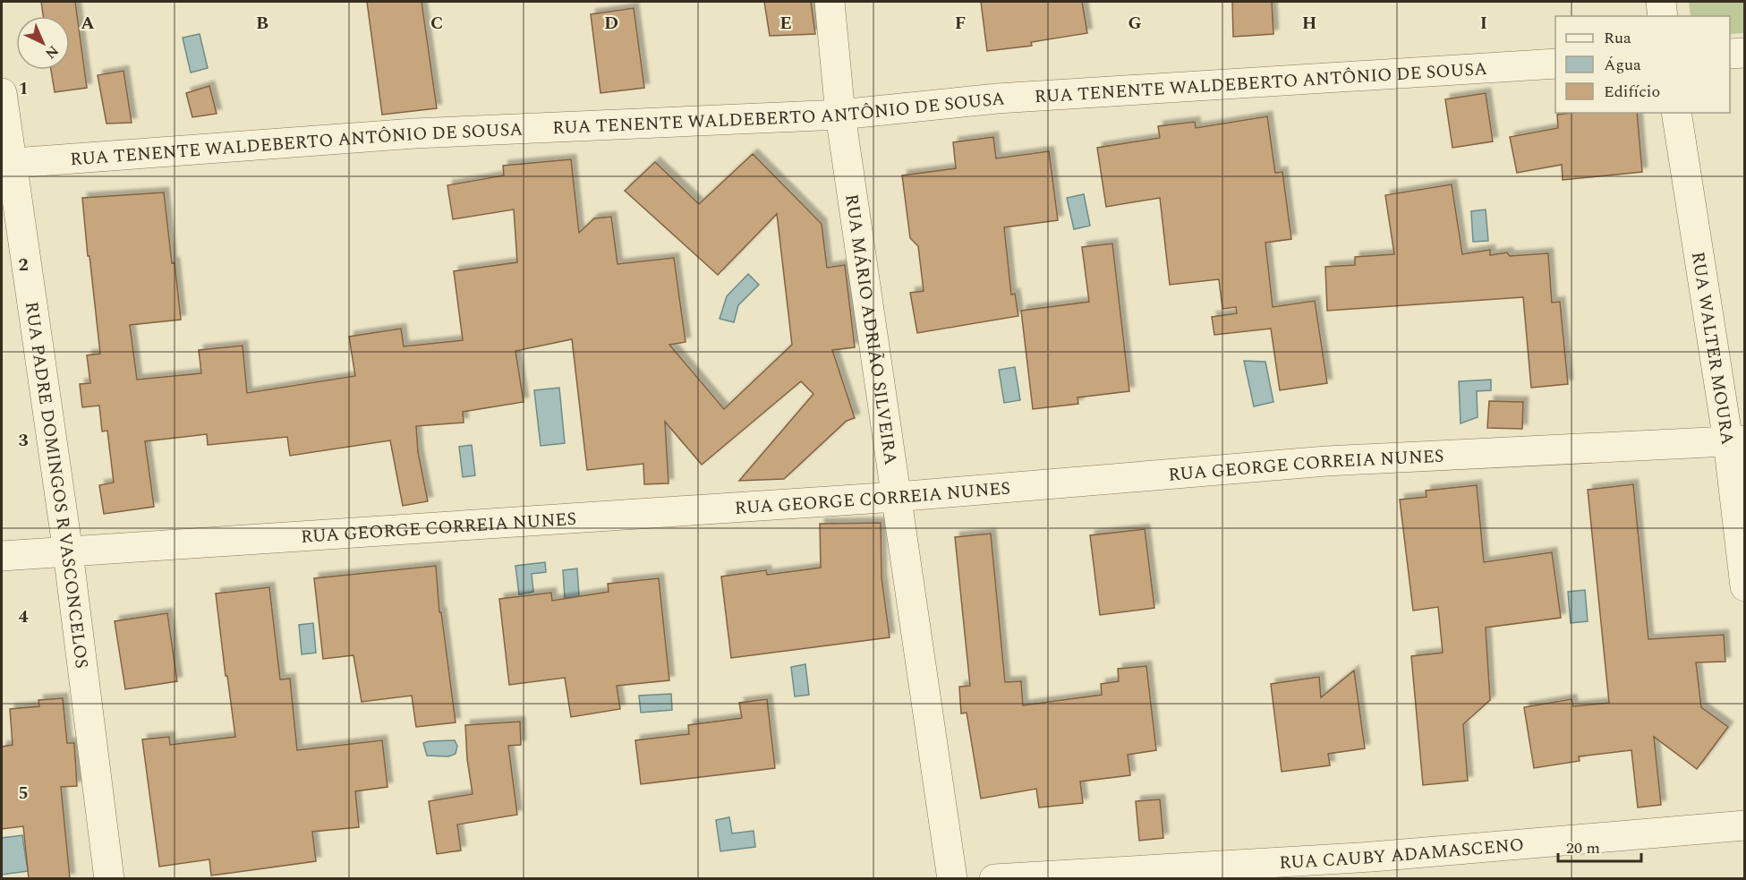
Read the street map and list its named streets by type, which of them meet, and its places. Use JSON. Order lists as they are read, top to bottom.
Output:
{
  "streets": {
    "street": [
      "RUA TENENTE WALDEBERTO ANTÔNIO DE SOUSA",
      "RUA MÁRIO ADRIÃO SILVEIRA",
      "RUA WALTER MOURA",
      "RUA GEORGE CORREIA NUNES",
      "RUA PADRE DOMINGOS R VASCONCELOS",
      "RUA CAUBY ADAMASCENO"
    ]
  },
  "crossings": [
    ["RUA TENENTE WALDEBERTO ANTÔNIO DE SOUSA", "RUA MÁRIO ADRIÃO SILVEIRA"],
    ["RUA TENENTE WALDEBERTO ANTÔNIO DE SOUSA", "RUA PADRE DOMINGOS R VASCONCELOS"],
    ["RUA MÁRIO ADRIÃO SILVEIRA", "RUA GEORGE CORREIA NUNES"],
    ["RUA WALTER MOURA", "RUA GEORGE CORREIA NUNES"],
    ["RUA GEORGE CORREIA NUNES", "RUA PADRE DOMINGOS R VASCONCELOS"]
  ],
  "legend": ["Rua", "Água", "Edifício"],
  "scale_bar": "20 m",
  "north": "bottom right",
  "grid": {
    "columns": [
      "A",
      "B",
      "C",
      "D",
      "E",
      "F",
      "G",
      "H",
      "I"
    ],
    "rows": [
      "1",
      "2",
      "3",
      "4",
      "5"
    ]
  }
}
